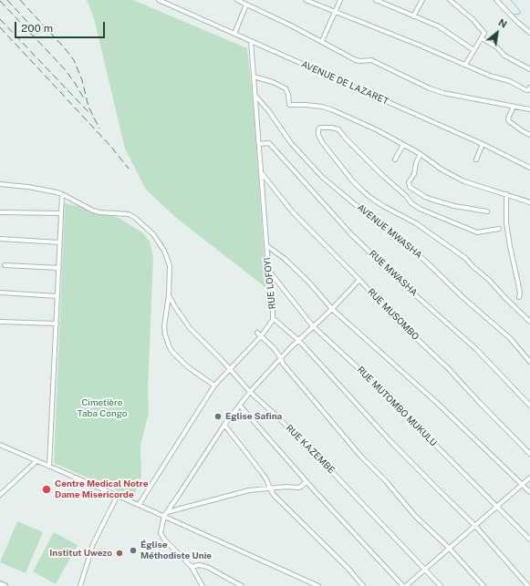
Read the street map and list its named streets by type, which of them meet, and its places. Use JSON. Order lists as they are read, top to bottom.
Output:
{
  "streets": {
    "street": [
      "AVENUE DE LAZARET",
      "AVENUE MWASHA",
      "RUE MWASHA",
      "RUE LOFOYI",
      "RUE MUSOMBO",
      "RUE MUTOMBO MUKULU",
      "RUE KAZEMBE"
    ]
  },
  "crossings": [
    ["AVENUE DE LAZARET", "RUE LOFOYI"],
    ["AVENUE MWASHA", "RUE LOFOYI"],
    ["RUE MWASHA", "RUE LOFOYI"],
    ["RUE LOFOYI", "RUE MUSOMBO"],
    ["RUE LOFOYI", "RUE MUTOMBO MUKULU"],
    ["RUE LOFOYI", "RUE KAZEMBE"]
  ],
  "parks": ["Cimetière Taba Congo"],
  "places": [
    "Eglise Safina",
    "Centre Medical Notre Dame Misericorde",
    "Église Méthodiste Unie",
    "Institut Uwezo"
  ],
  "scale_bar": "200 m",
  "north": "top right"
}
